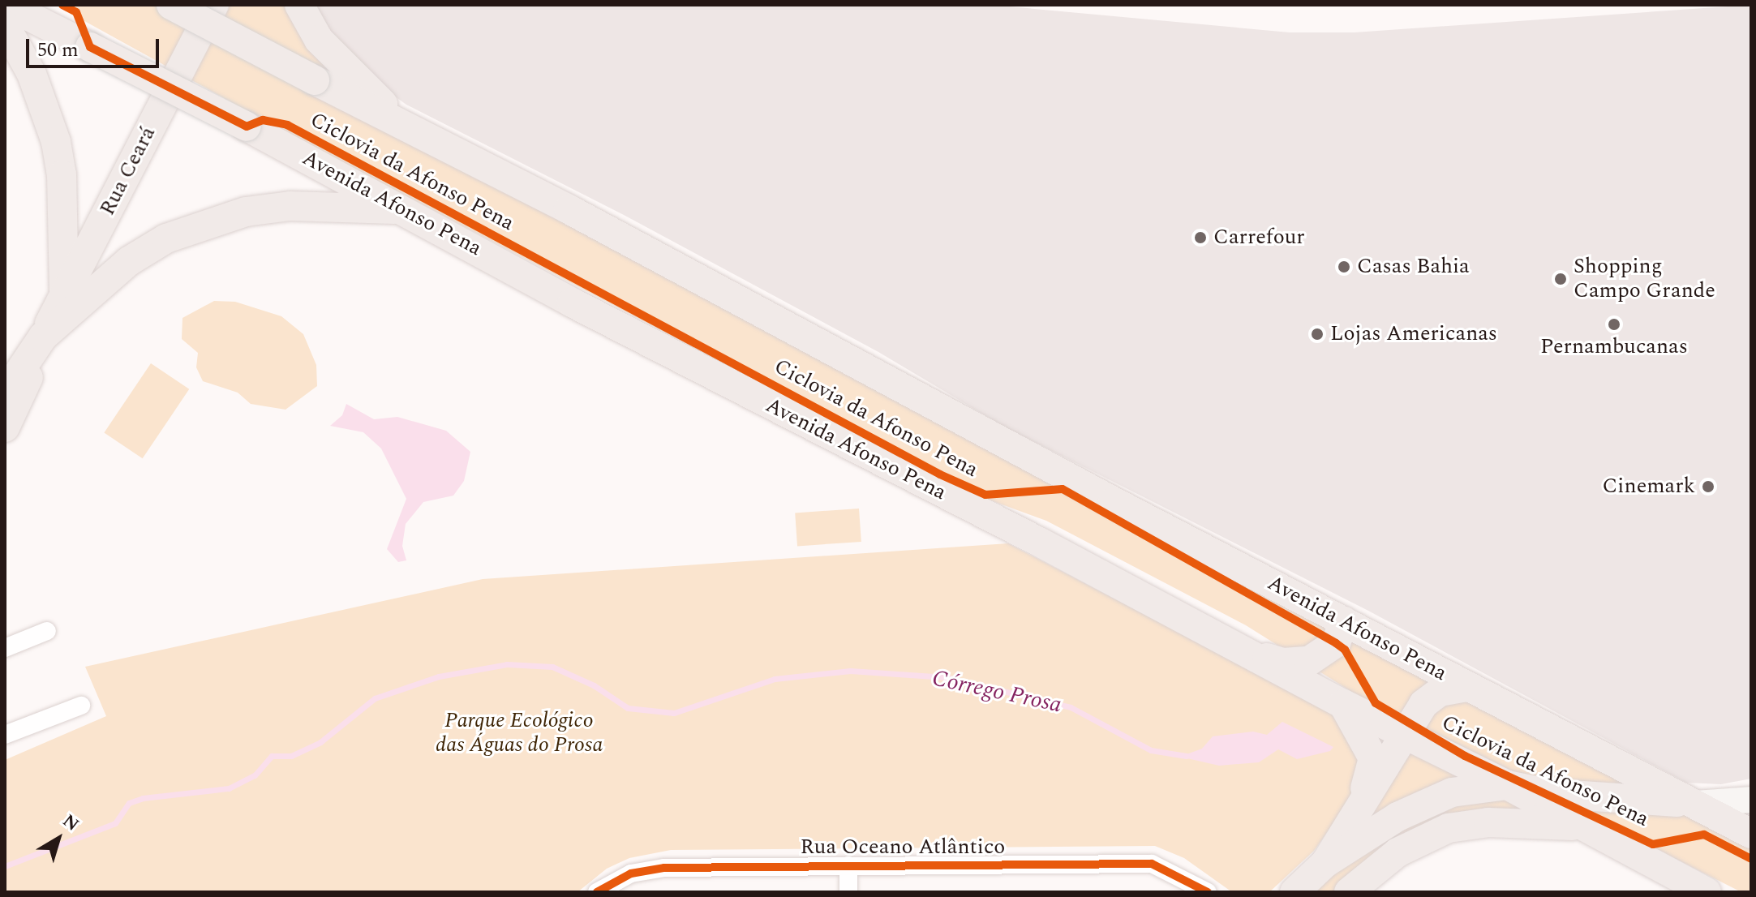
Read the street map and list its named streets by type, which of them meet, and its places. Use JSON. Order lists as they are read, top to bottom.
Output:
{
  "streets": {
    "main road": ["Rua Ceará", "Avenida Afonso Pena"],
    "street": ["Rua Oceano Atlântico"],
    "cycle path": ["Ciclovia da Afonso Pena"]
  },
  "water": ["Córrego Prosa"],
  "parks": ["Parque Ecológico das Águas do Prosa"],
  "places": [
    "Carrefour",
    "Casas Bahia",
    "Shopping Campo Grande",
    "Pernambucanas",
    "Lojas Americanas",
    "Cinemark"
  ],
  "scale_bar": "50 m",
  "north": "top right"
}
